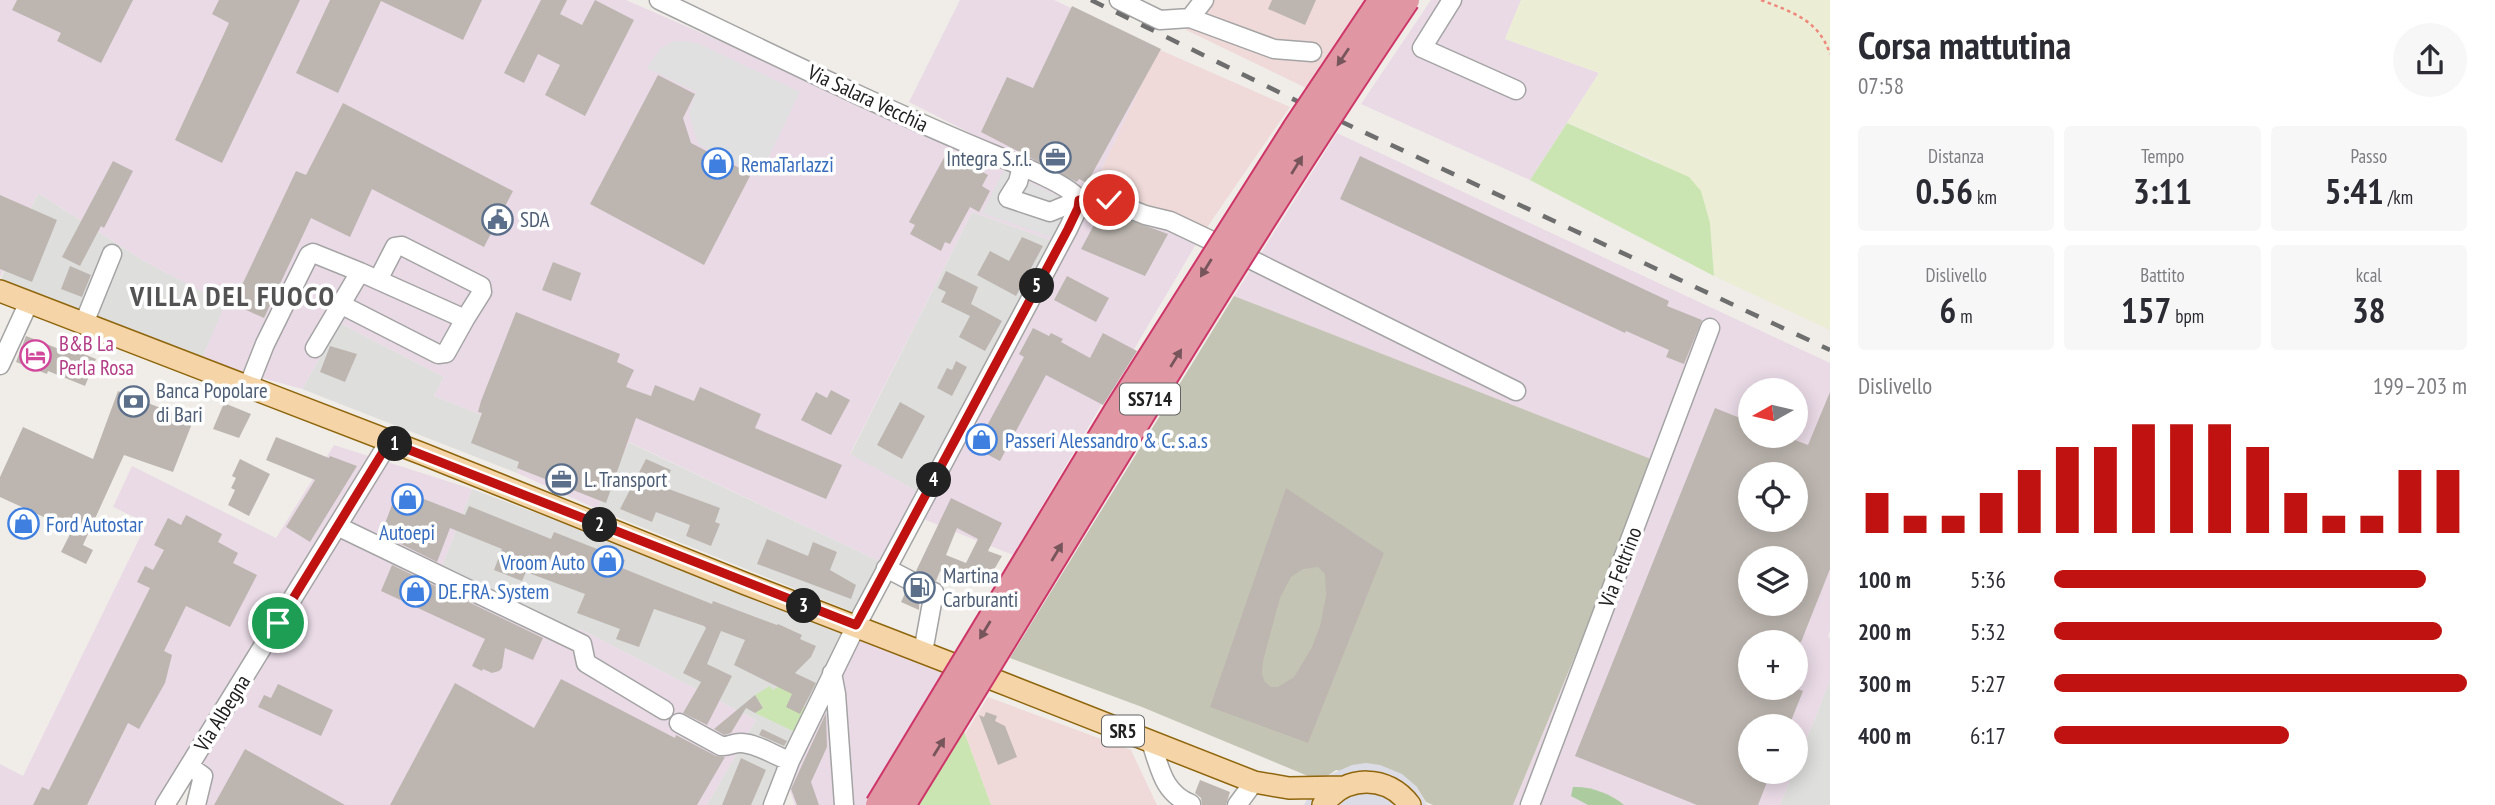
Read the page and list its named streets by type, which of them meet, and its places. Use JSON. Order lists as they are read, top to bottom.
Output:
{
  "streets": {
    "highway": ["SS714"],
    "main road": ["SR5"],
    "street": ["Via Salara Vecchia", "Via Feltrino", "Via Albegna"]
  },
  "districts": ["VILLA DEL FUOCO"],
  "places": {
    "office": ["Integra S.r.l.", "L. Transport"],
    "shop": [
      "RemaTarlazzi",
      "Passeri Alessandro & C. s.a.s",
      "Autoepi",
      "Ford Autostar",
      "Vroom Auto",
      "DE.FRA. System"
    ],
    "public building": ["SDA"],
    "hotel": ["B&B La Perla Rosa"],
    "bank": ["Banca Popolare di Bari"],
    "fuel station": ["Martina Carburanti"]
  },
  "north": "left",
  "page": {
    "heading": ["Corsa mattutina", "07:58"],
    "stats": [
      ["Distanza", "0.56 km"],
      ["Tempo", "3:11"],
      ["Passo", "5:41 /km"],
      ["Dislivello", "6 m"],
      ["Battito", "157 bpm"],
      ["kcal", "38"]
    ],
    "pins": [
      "5",
      "1",
      "4",
      "2",
      "3"
    ],
    "chart": ["Dislivello", "199–203 m"],
    "map_buttons": ["+", "−"],
    "list": [
      {
        "name": "100 m",
        "note": "5:36"
      },
      {
        "name": "200 m",
        "note": "5:32"
      },
      {
        "name": "300 m",
        "note": "5:27"
      },
      {
        "name": "400 m",
        "note": "6:17"
      }
    ]
  }
}
